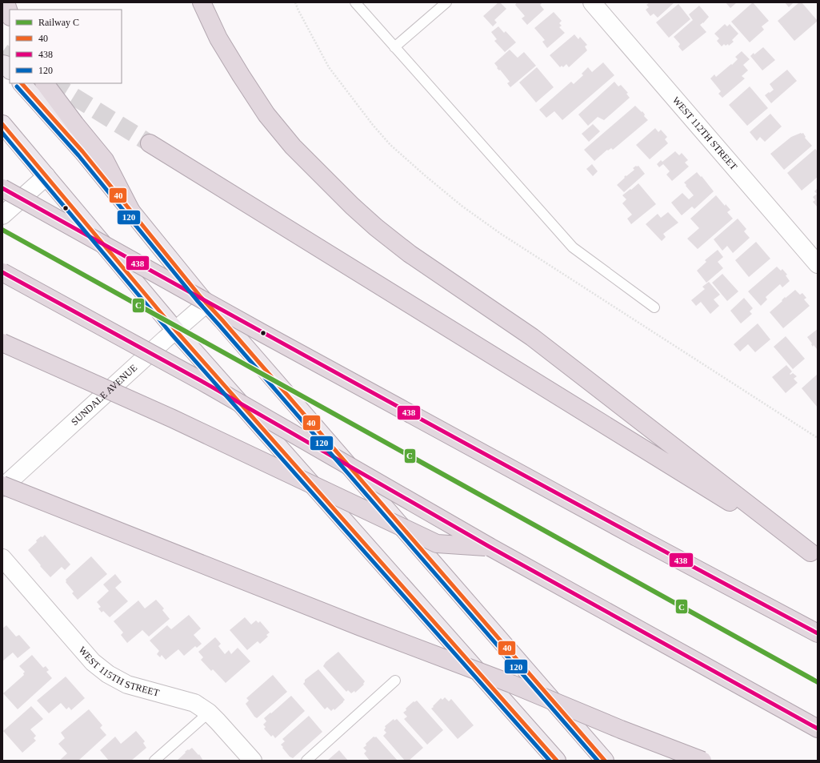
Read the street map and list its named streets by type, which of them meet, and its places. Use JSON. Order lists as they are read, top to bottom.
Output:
{
  "streets": {
    "street": ["WEST 112TH STREET", "SUNDALE AVENUE", "WEST 115TH STREET"]
  },
  "lines": [
    "transit line 40",
    "transit line 120",
    "transit line 438",
    "rail line C"
  ],
  "legend": [
    "Railway C",
    "40",
    "438",
    "120"
  ]
}
